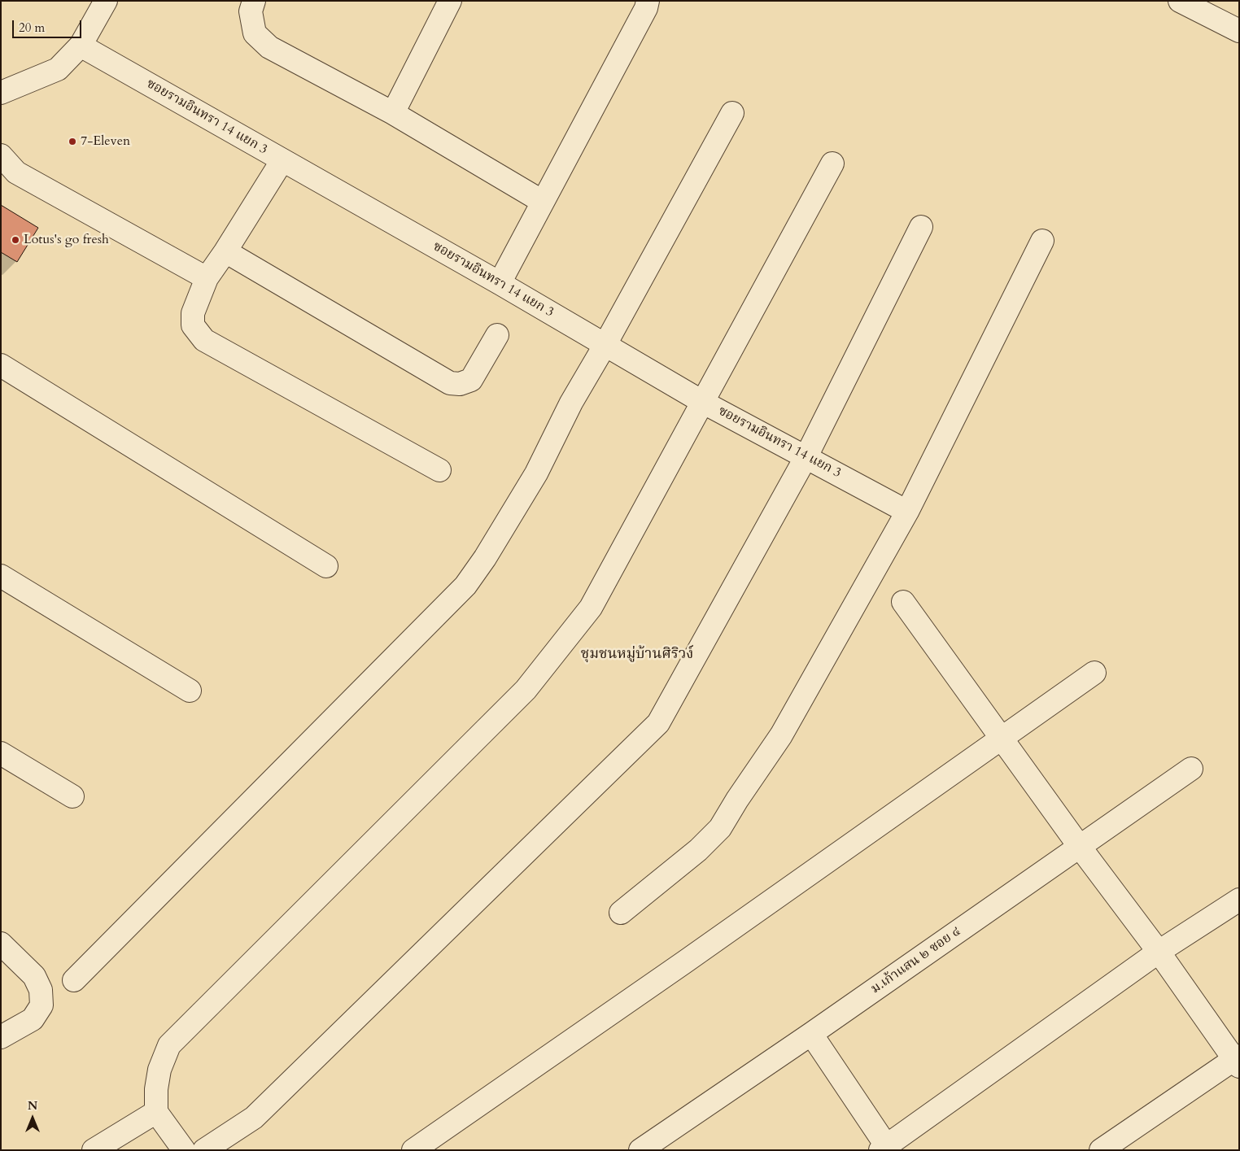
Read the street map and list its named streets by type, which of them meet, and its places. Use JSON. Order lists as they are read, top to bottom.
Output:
{
  "streets": {
    "street": ["ซอยรามอินทรา 14 แยก 3", "ม.เก้าแสน ๒ ซอย ๔"]
  },
  "districts": ["ชุมชนหมู่บ้านศิริวง์"],
  "places": ["7-Eleven", "Lotus's go fresh"],
  "scale_bar": "20 m",
  "north": "top"
}
